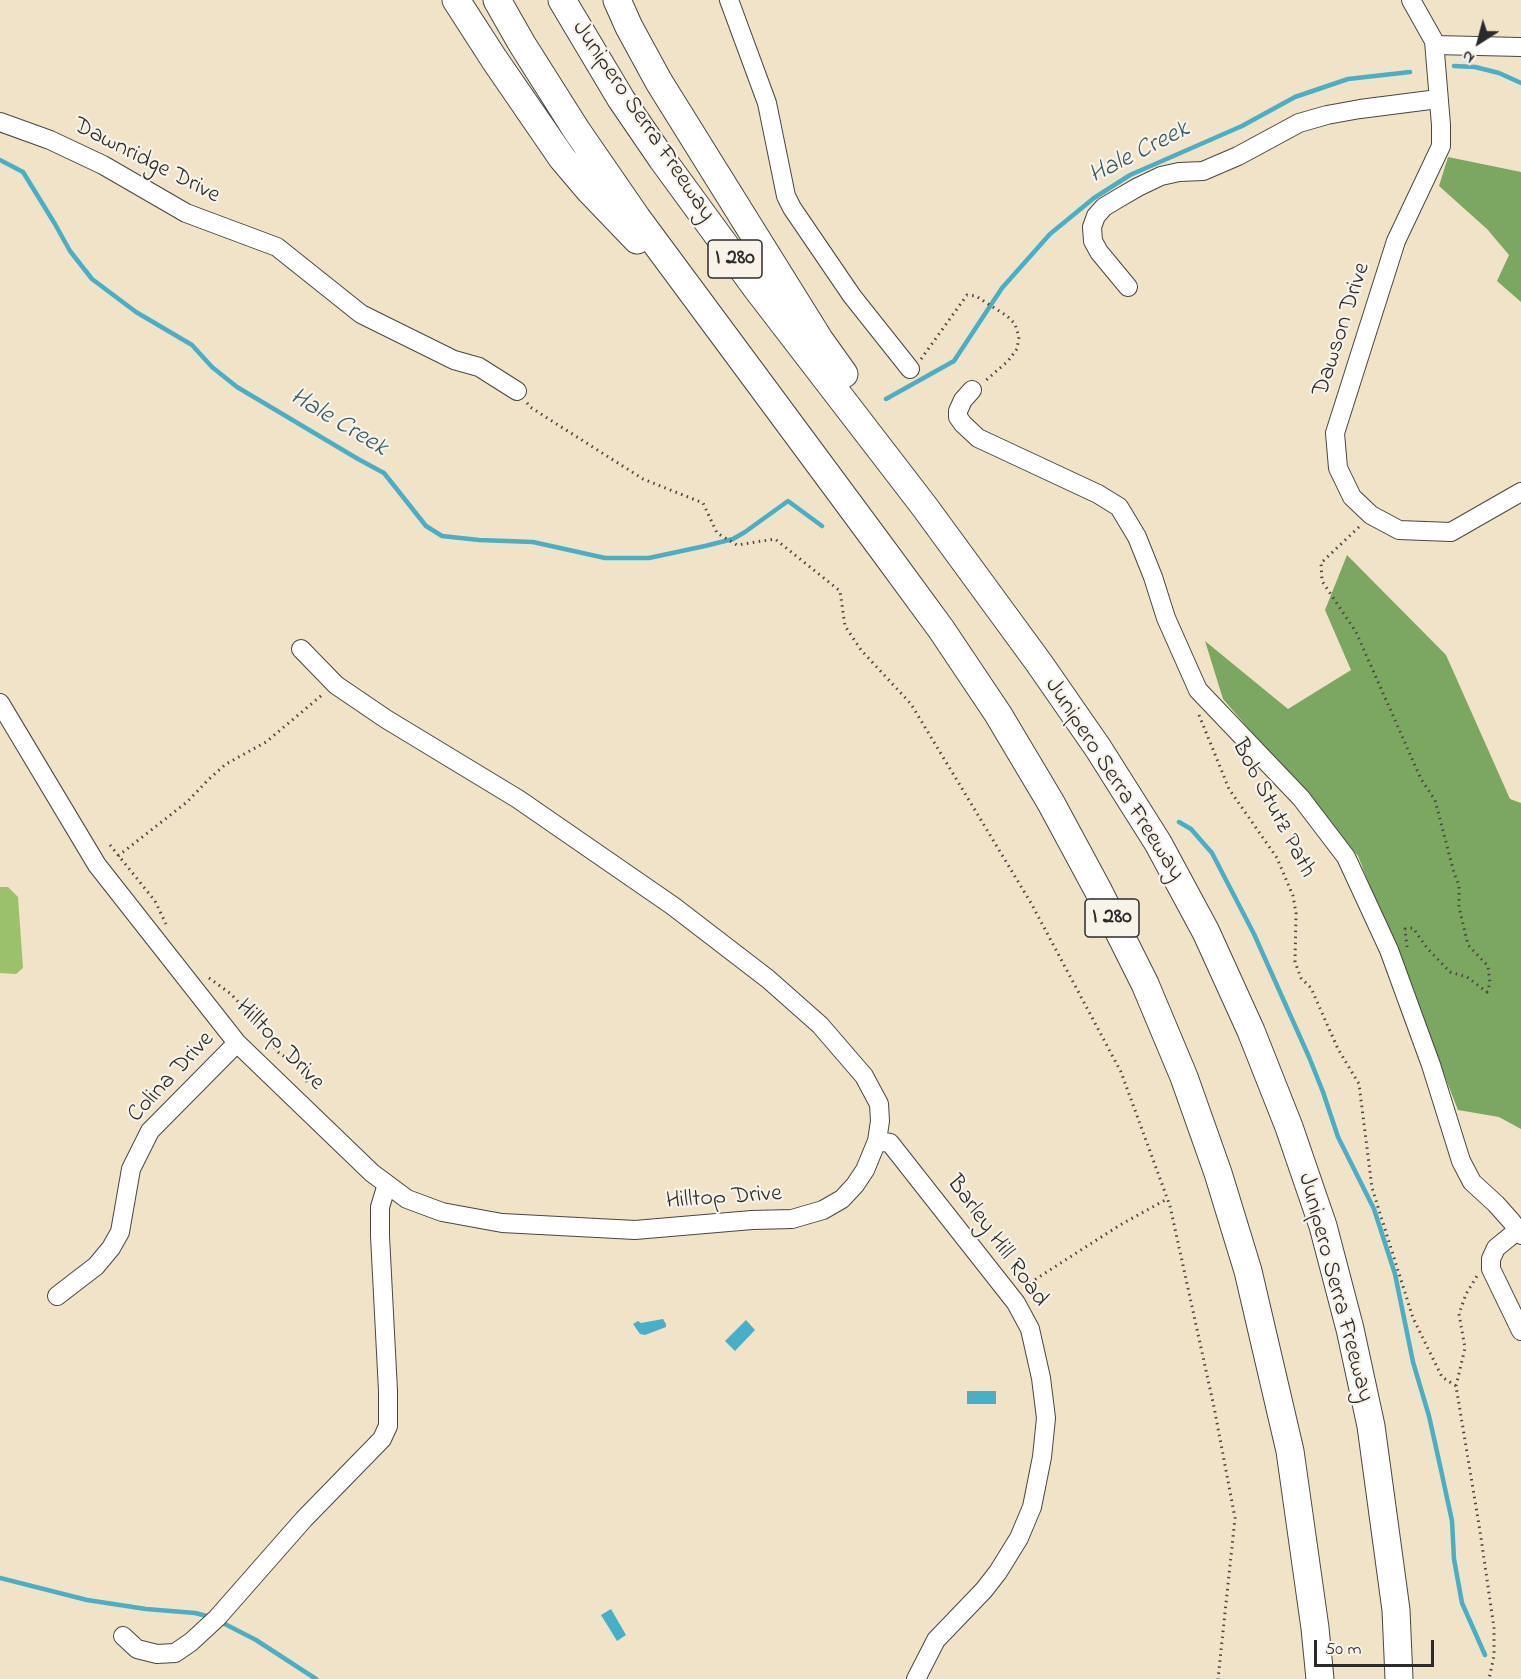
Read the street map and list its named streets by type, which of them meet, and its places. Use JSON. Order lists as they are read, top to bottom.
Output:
{
  "streets": {
    "highway": ["Junipero Serra Freeway", "I 280"],
    "street": [
      "Dawnridge Drive",
      "Dawson Drive",
      "Hilltop Drive",
      "Colina Drive",
      "Barley Hill Road"
    ],
    "path": ["Bob Stutz Path"]
  },
  "crossings": [
    ["Hilltop Drive", "Colina Drive"],
    ["Hilltop Drive", "Barley Hill Road"]
  ],
  "water": ["Hale Creek"],
  "scale_bar": "50 m",
  "north": "bottom left"
}
